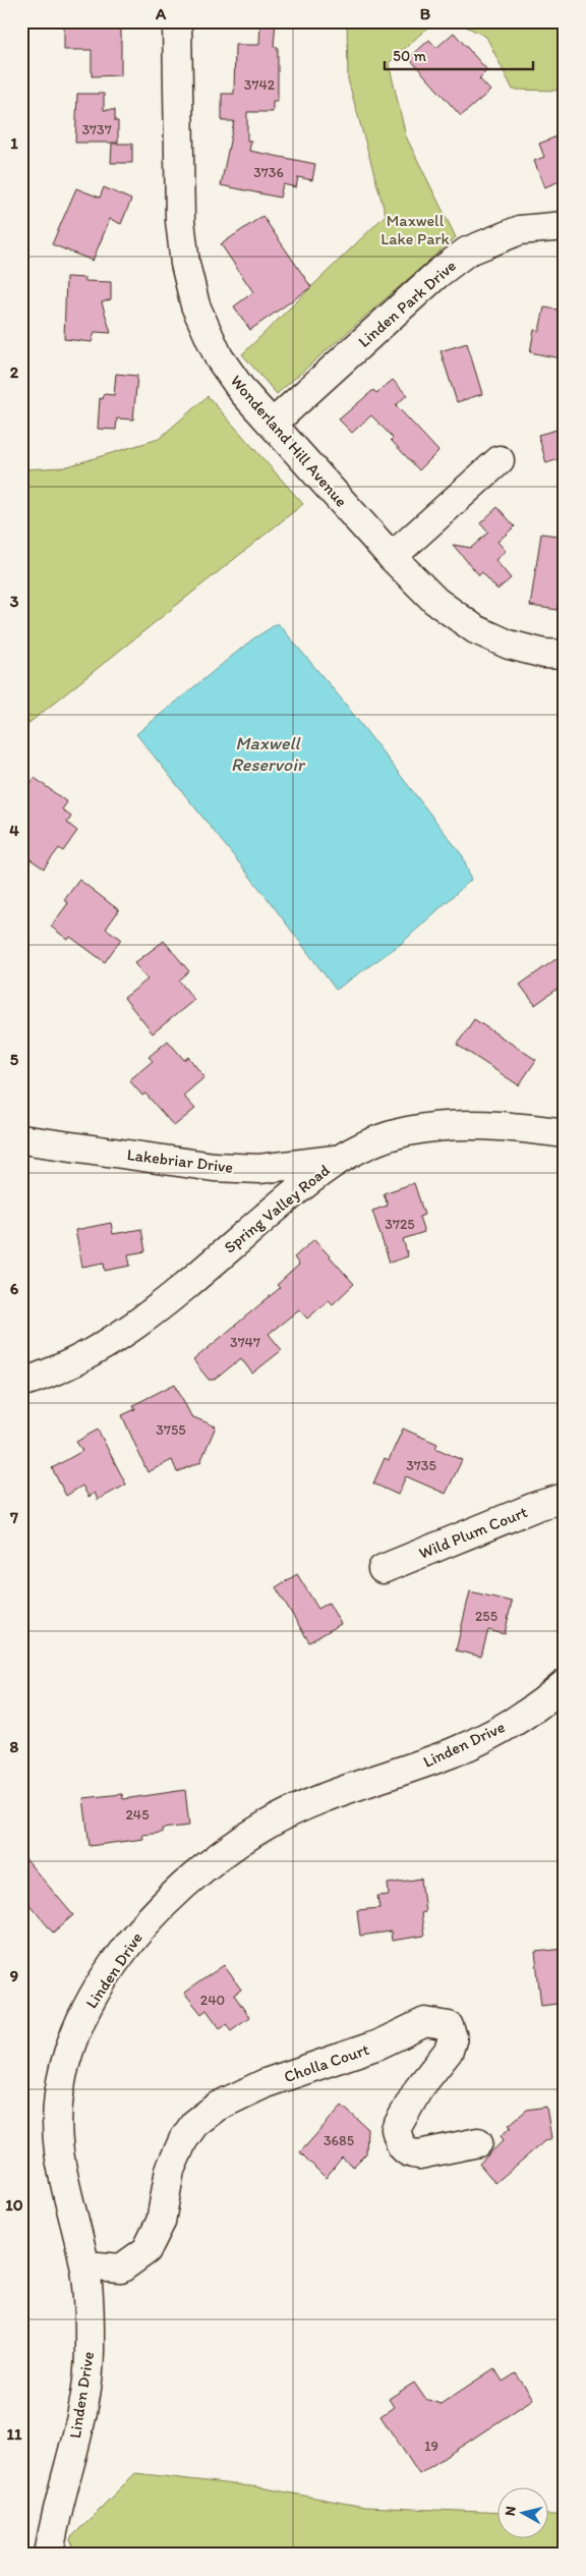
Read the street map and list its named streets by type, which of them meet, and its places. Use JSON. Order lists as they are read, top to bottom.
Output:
{
  "streets": {
    "street": [
      "Linden Park Drive",
      "Wonderland Hill Avenue",
      "Lakebriar Drive",
      "Spring Valley Road",
      "Wild Plum Court",
      "Linden Drive",
      "Cholla Court"
    ]
  },
  "crossings": [
    ["Linden Park Drive", "Wonderland Hill Avenue"],
    ["Lakebriar Drive", "Spring Valley Road"],
    ["Linden Drive", "Cholla Court"]
  ],
  "water": ["Maxwell Reservoir"],
  "parks": ["Maxwell Lake Park"],
  "house_numbers": [
    "3742",
    "3737",
    "3736",
    "3725",
    "3747",
    "3755",
    "3735",
    "255",
    "245",
    "240",
    "3685",
    "19"
  ],
  "scale_bar": "50 m",
  "north": "left",
  "grid": {
    "columns": ["A", "B"],
    "rows": [
      "1",
      "2",
      "3",
      "4",
      "5",
      "6",
      "7",
      "8",
      "9",
      "10",
      "11"
    ]
  }
}
